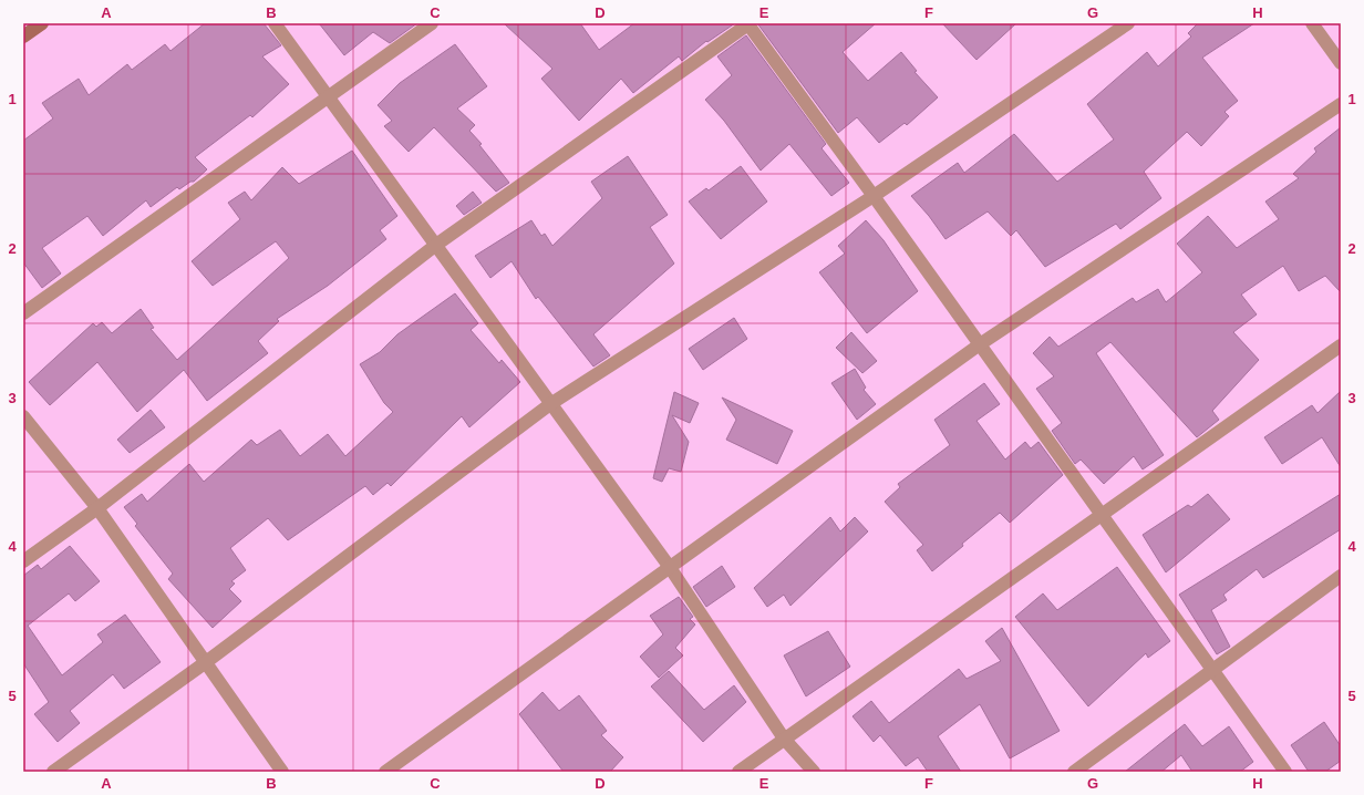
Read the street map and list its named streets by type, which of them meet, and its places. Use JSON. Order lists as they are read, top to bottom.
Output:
{
  "grid": {
    "columns": [
      "A",
      "B",
      "C",
      "D",
      "E",
      "F",
      "G",
      "H"
    ],
    "rows": [
      "1",
      "2",
      "3",
      "4",
      "5"
    ]
  }
}
